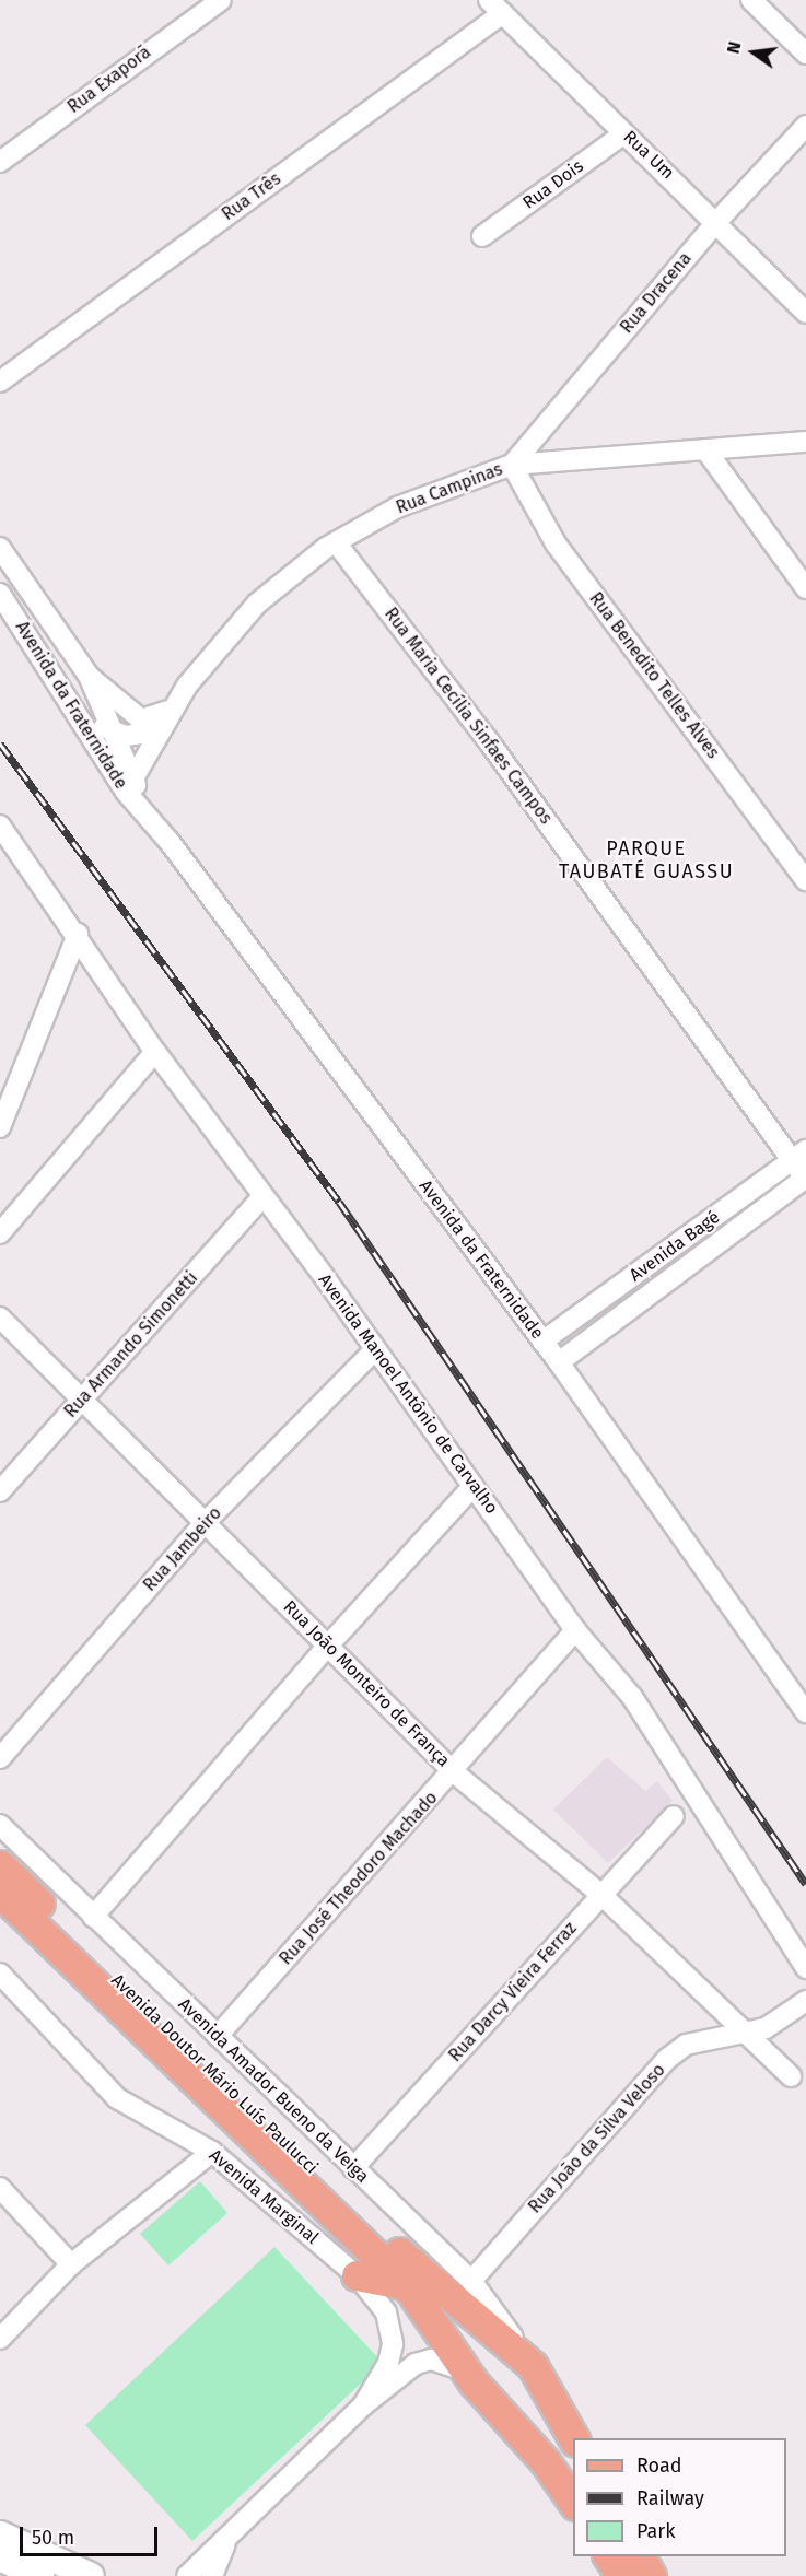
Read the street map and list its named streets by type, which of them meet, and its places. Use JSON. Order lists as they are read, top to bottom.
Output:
{
  "streets": {
    "main road": ["Avenida Doutor Mário Luís Paulucci"],
    "street": [
      "Rua Exaporã",
      "Rua Um",
      "Rua Dois",
      "Rua Três",
      "Rua Dracena",
      "Rua Campinas",
      "Rua Benedito Telles Alves",
      "Avenida da Fraternidade",
      "Rua Maria Cecília Sinfaes Campos",
      "Avenida Bagé",
      "Rua Armando Simonetti",
      "Avenida Manoel Antônio de Carvalho",
      "Rua Jambeiro",
      "Rua João Monteiro de França",
      "Rua José Theodoro Machado",
      "Rua Darcy Vieira Ferraz",
      "Avenida Amador Bueno da Veiga",
      "Rua João da Silva Veloso",
      "Avenida Marginal"
    ]
  },
  "crossings": [
    ["Rua Um", "Rua Dois"],
    ["Rua Um", "Rua Três"],
    ["Rua Um", "Rua Dracena"],
    ["Rua Dracena", "Rua Campinas"],
    ["Rua Dracena", "Rua Benedito Telles Alves"],
    ["Rua Campinas", "Rua Benedito Telles Alves"],
    ["Rua Campinas", "Avenida da Fraternidade"],
    ["Rua Campinas", "Rua Maria Cecília Sinfaes Campos"],
    ["Avenida da Fraternidade", "Avenida Bagé"],
    ["Rua Maria Cecília Sinfaes Campos", "Avenida Bagé"],
    ["Rua Armando Simonetti", "Avenida Manoel Antônio de Carvalho"],
    ["Rua Armando Simonetti", "Rua João Monteiro de França"],
    ["Avenida Manoel Antônio de Carvalho", "Rua Jambeiro"],
    ["Avenida Manoel Antônio de Carvalho", "Rua José Theodoro Machado"],
    ["Rua Jambeiro", "Rua João Monteiro de França"],
    ["Rua João Monteiro de França", "Rua José Theodoro Machado"],
    ["Rua João Monteiro de França", "Rua Darcy Vieira Ferraz"],
    ["Rua João Monteiro de França", "Rua João da Silva Veloso"],
    ["Rua José Theodoro Machado", "Avenida Amador Bueno da Veiga"],
    ["Rua Darcy Vieira Ferraz", "Avenida Amador Bueno da Veiga"],
    ["Avenida Amador Bueno da Veiga", "Rua João da Silva Veloso"]
  ],
  "districts": ["PARQUE TAUBATÉ GUASSU"],
  "legend": ["Road", "Railway", "Park"],
  "scale_bar": "50 m",
  "north": "left"
}
